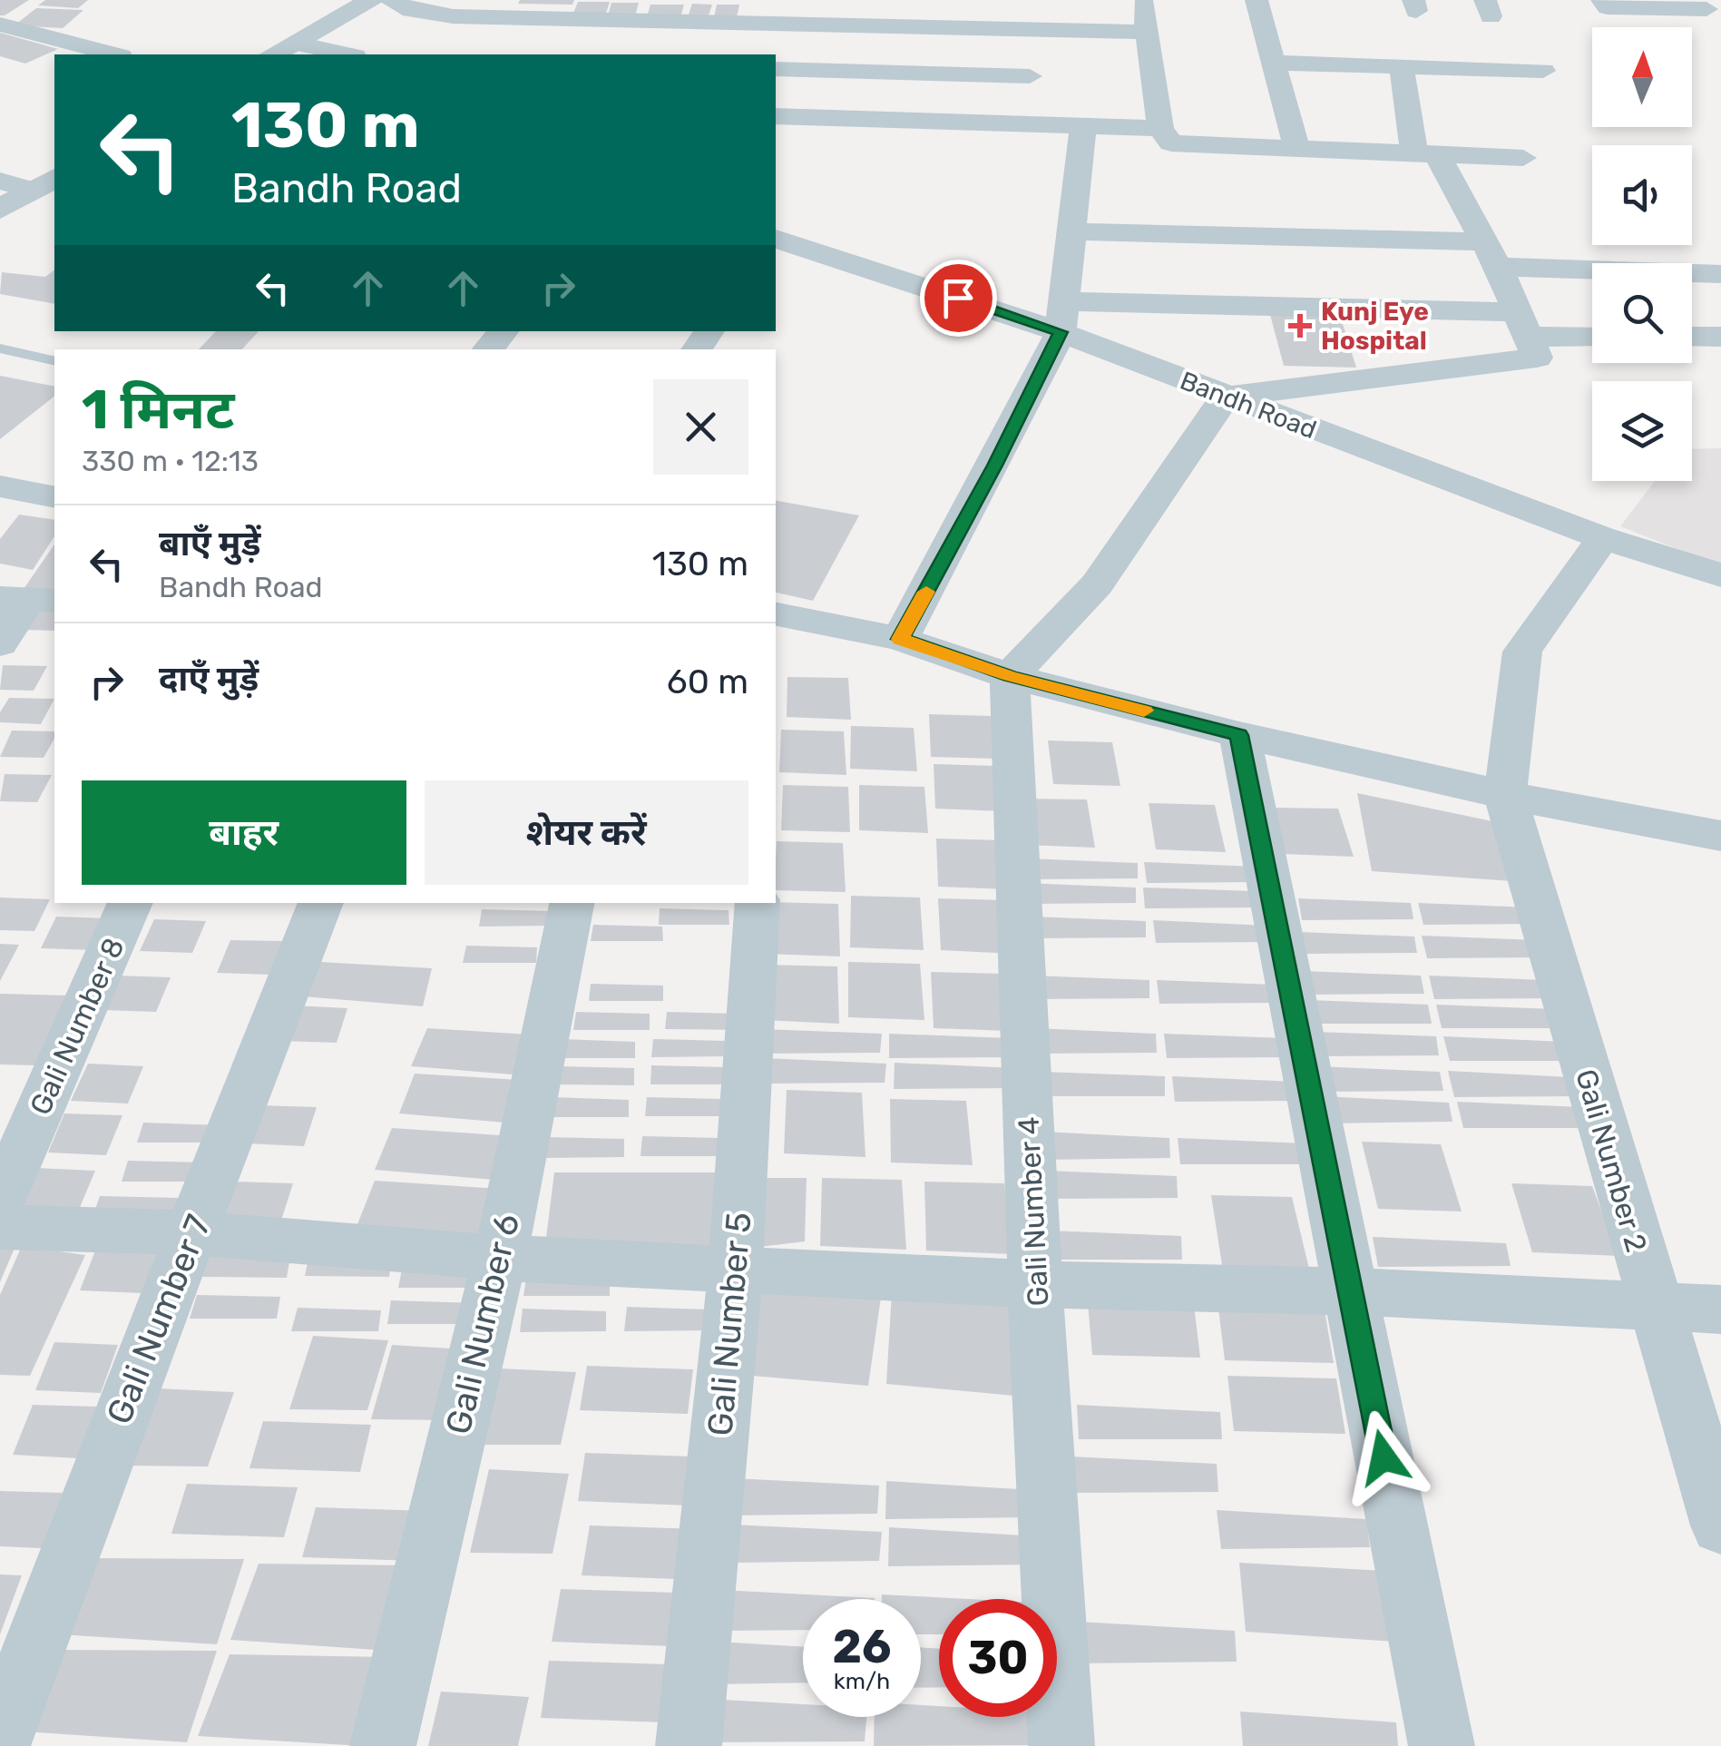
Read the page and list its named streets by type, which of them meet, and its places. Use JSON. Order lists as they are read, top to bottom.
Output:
{
  "streets": {
    "street": [
      "Bandh Road",
      "Gali Number 8",
      "Gali Number 2",
      "Gali Number 4",
      "Gali Number 7",
      "Gali Number 6",
      "Gali Number 5"
    ]
  },
  "places": {
    "health": ["Kunj Eye Hospital"]
  },
  "north": "top",
  "page": {
    "turn": ["130 m", "Bandh Road"],
    "heading": ["1 मिनट", "330 m · 12:13"],
    "list": [
      {
        "name": "बाएँ मुड़ें",
        "note": "Bandh Road",
        "value": "130 m"
      },
      {
        "name": "दाएँ मुड़ें",
        "value": "60 m"
      }
    ],
    "buttons": ["बाहर", "शेयर करें"],
    "speed": "26 km/h",
    "limit": "30"
  }
}
